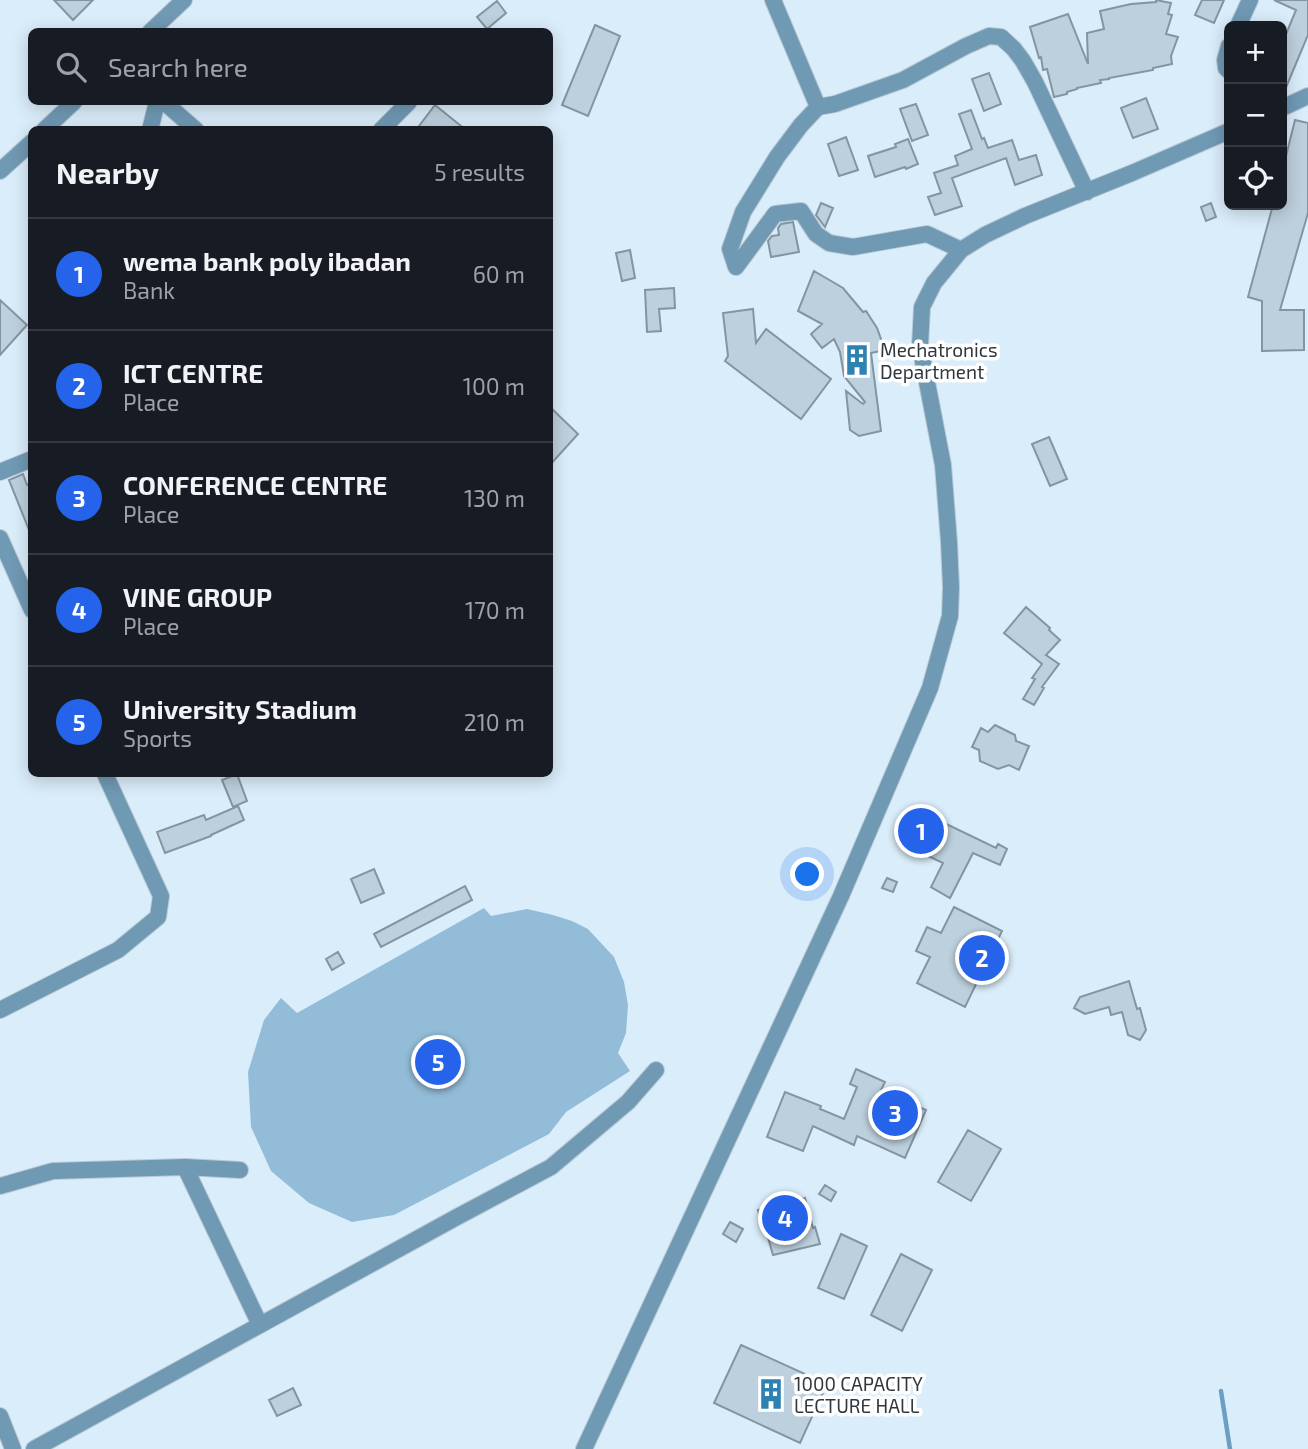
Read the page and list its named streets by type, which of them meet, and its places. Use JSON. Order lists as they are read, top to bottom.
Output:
{
  "places": {
    "building": ["Mechatronics Department", "1000 CAPACITY LECTURE HALL"]
  },
  "page": {
    "map_buttons": ["+", "−"],
    "search": "Search here",
    "heading": ["Nearby", "5 results"],
    "list": [
      {
        "mark": "1",
        "name": "wema bank poly ibadan",
        "note": "Bank",
        "value": "60 m"
      },
      {
        "mark": "2",
        "name": "ICT CENTRE",
        "note": "Place",
        "value": "100 m"
      },
      {
        "mark": "3",
        "name": "CONFERENCE CENTRE",
        "note": "Place",
        "value": "130 m"
      },
      {
        "mark": "4",
        "name": "VINE GROUP",
        "note": "Place",
        "value": "170 m"
      },
      {
        "mark": "5",
        "name": "University Stadium",
        "note": "Sports",
        "value": "210 m"
      }
    ],
    "pins": [
      "1",
      "2",
      "5",
      "3",
      "4"
    ]
  }
}
